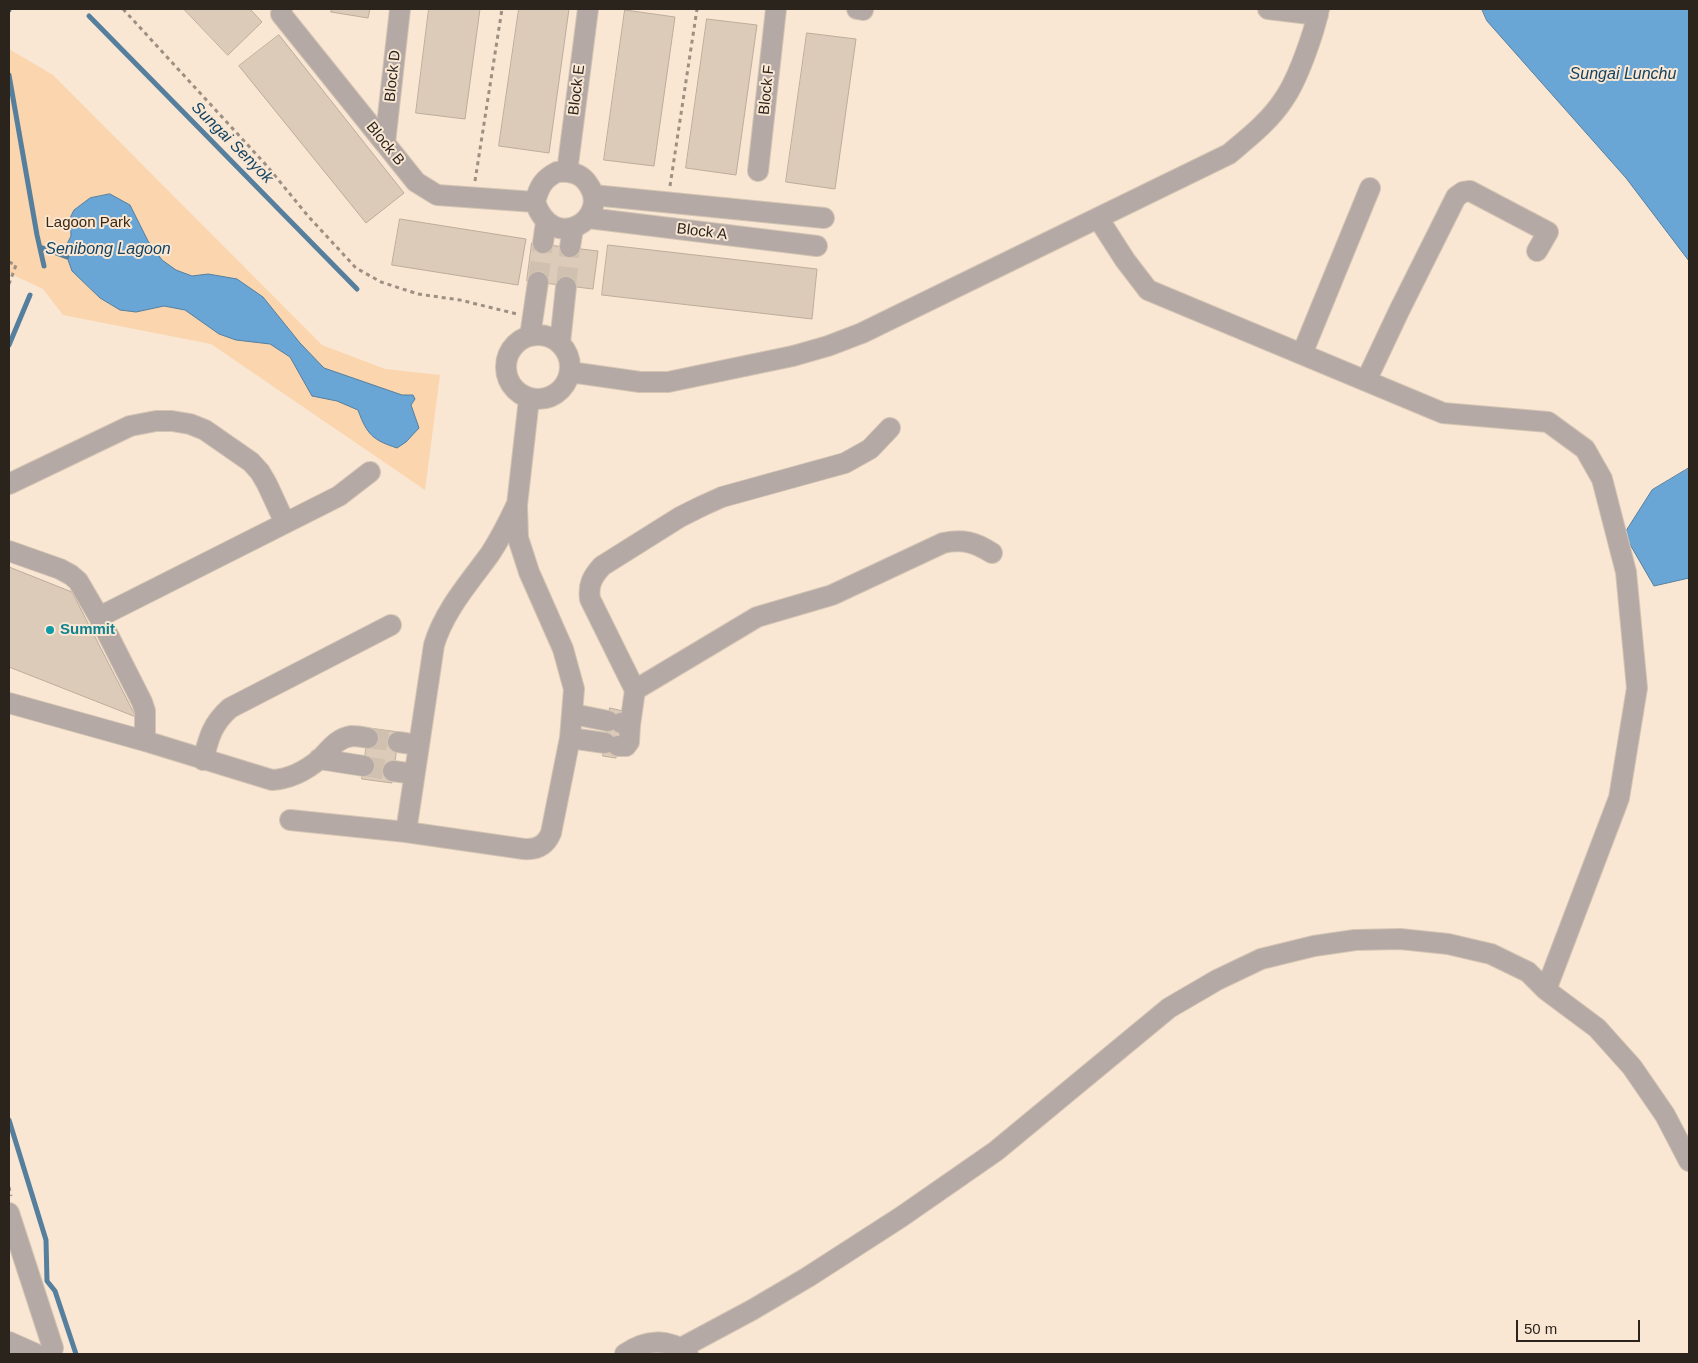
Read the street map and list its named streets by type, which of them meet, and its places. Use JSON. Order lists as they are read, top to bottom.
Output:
{
  "streets": {
    "street": [
      "Block D",
      "Block E",
      "Block F",
      "Block B",
      "Block A"
    ]
  },
  "crossings": [
    ["Block D", "Block B"],
    ["Block E", "Block B"],
    ["Block E", "Block A"],
    ["Block B", "Block A"]
  ],
  "water": ["Sungai Lunchu", "Sungai Senyok", "Senibong Lagoon"],
  "parks": ["Lagoon Park"],
  "places": ["Summit"],
  "scale_bar": "50 m"
}
